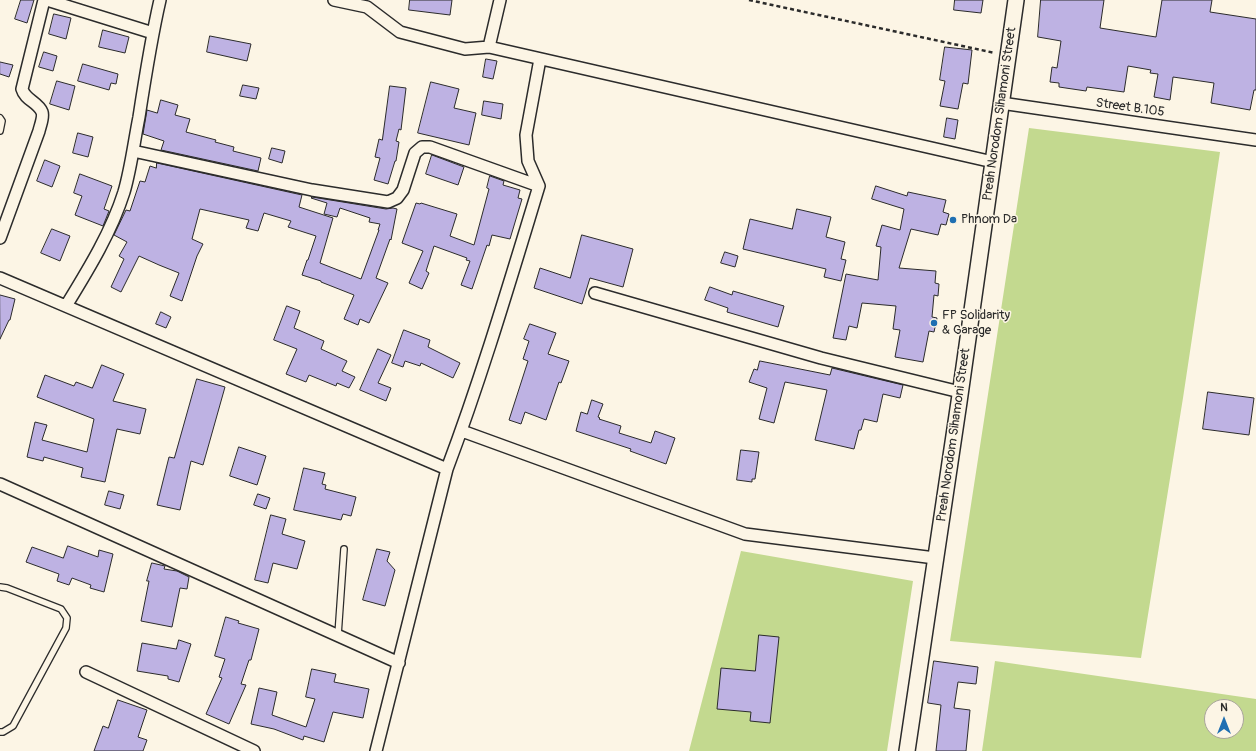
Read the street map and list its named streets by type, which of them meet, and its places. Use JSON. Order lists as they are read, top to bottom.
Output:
{
  "streets": {
    "main road": ["Preah Norodom Sihamoni Street"],
    "street": ["Street B.105"]
  },
  "crossings": [
    ["Street B.105", "Preah Norodom Sihamoni Street"]
  ],
  "places": ["Phnom Da", "FP Solidarity & Garage"],
  "north": "top"
}
